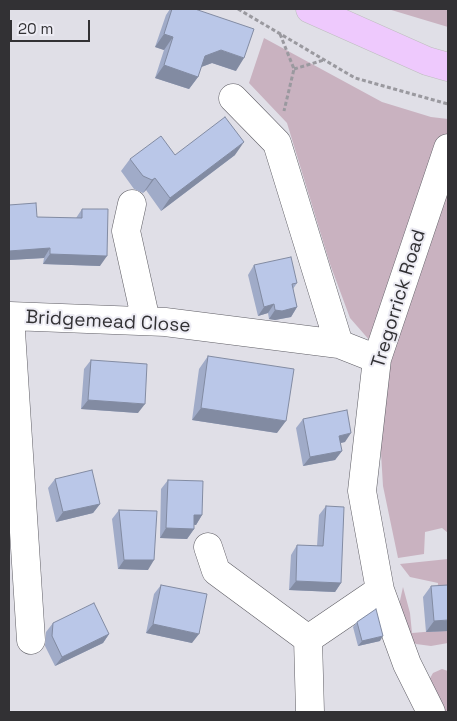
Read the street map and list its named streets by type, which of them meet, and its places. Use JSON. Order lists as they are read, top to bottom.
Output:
{
  "streets": {
    "street": ["Tregorrick Road", "Bridgemead Close"]
  },
  "crossings": [
    ["Tregorrick Road", "Bridgemead Close"]
  ],
  "scale_bar": "20 m"
}
